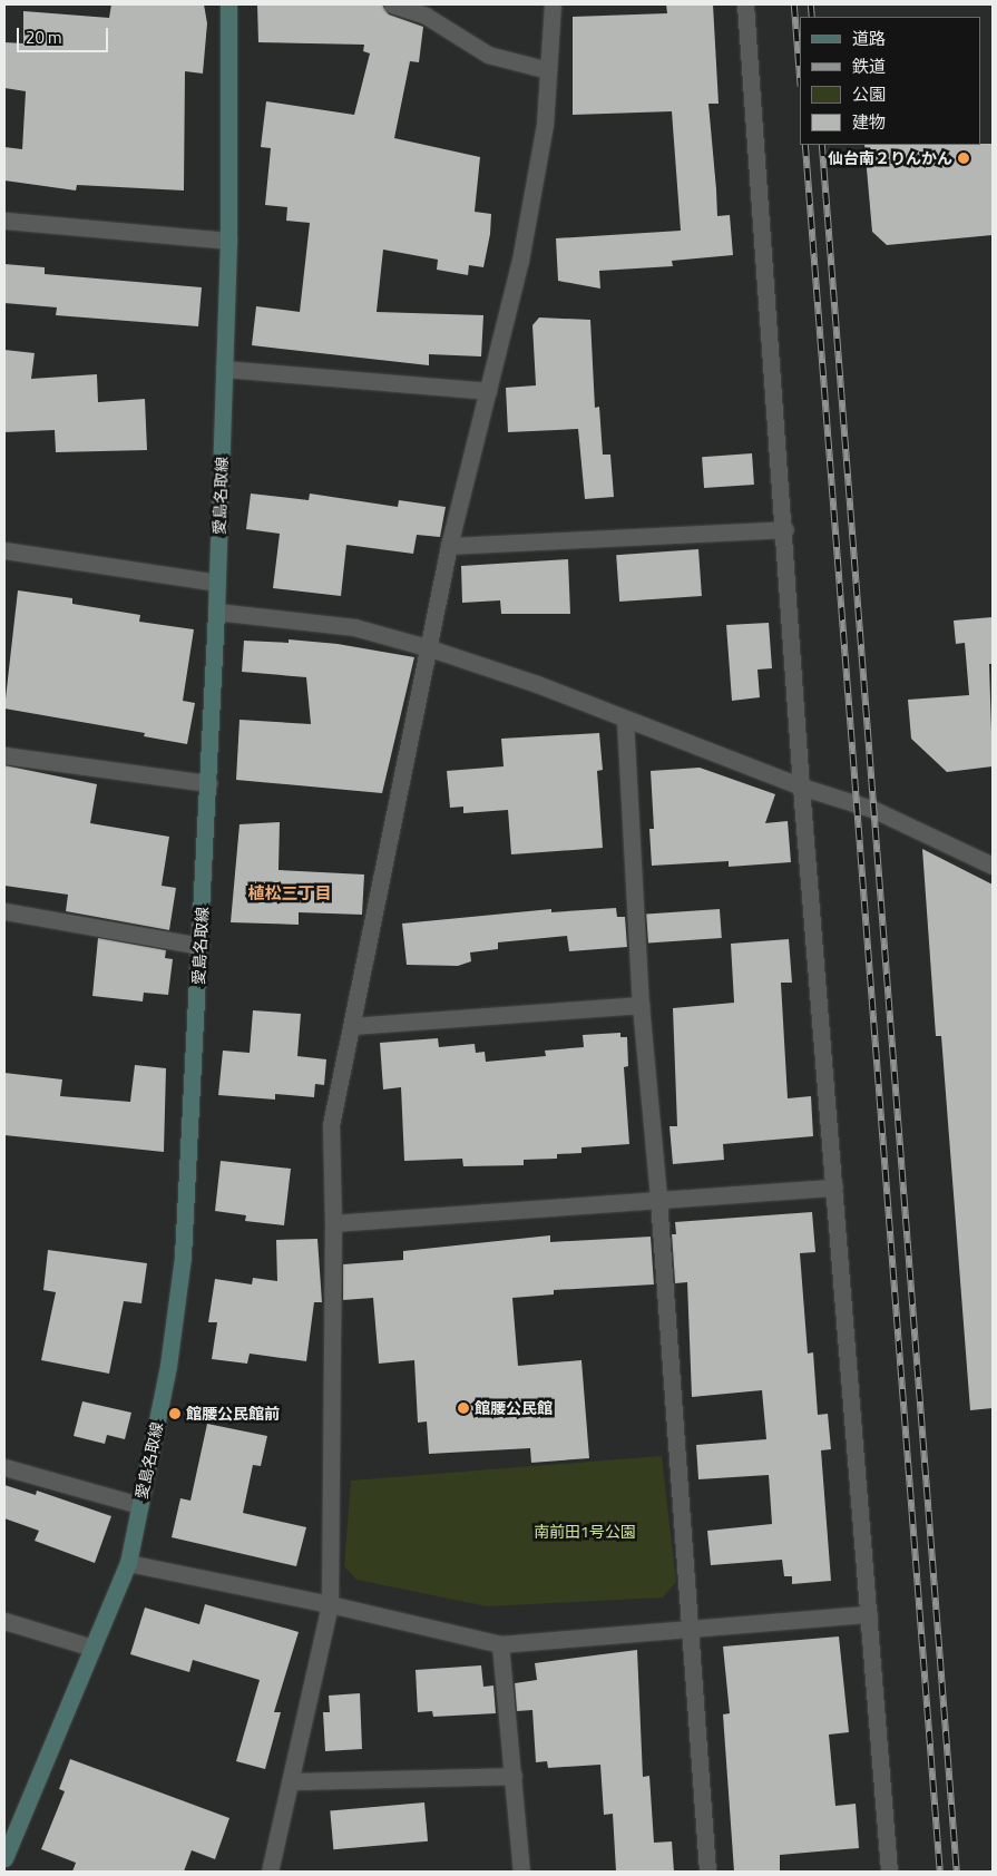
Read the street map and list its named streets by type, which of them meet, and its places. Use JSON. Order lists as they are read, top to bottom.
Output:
{
  "streets": {
    "main road": ["愛島名取線"]
  },
  "districts": ["植松三丁目"],
  "parks": ["南前田1号公園"],
  "places": ["仙台南２りんかん", "館腰公民館", "館腰公民館前"],
  "legend": [
    "道路",
    "鉄道",
    "公園",
    "建物"
  ],
  "scale_bar": "20 m"
}
